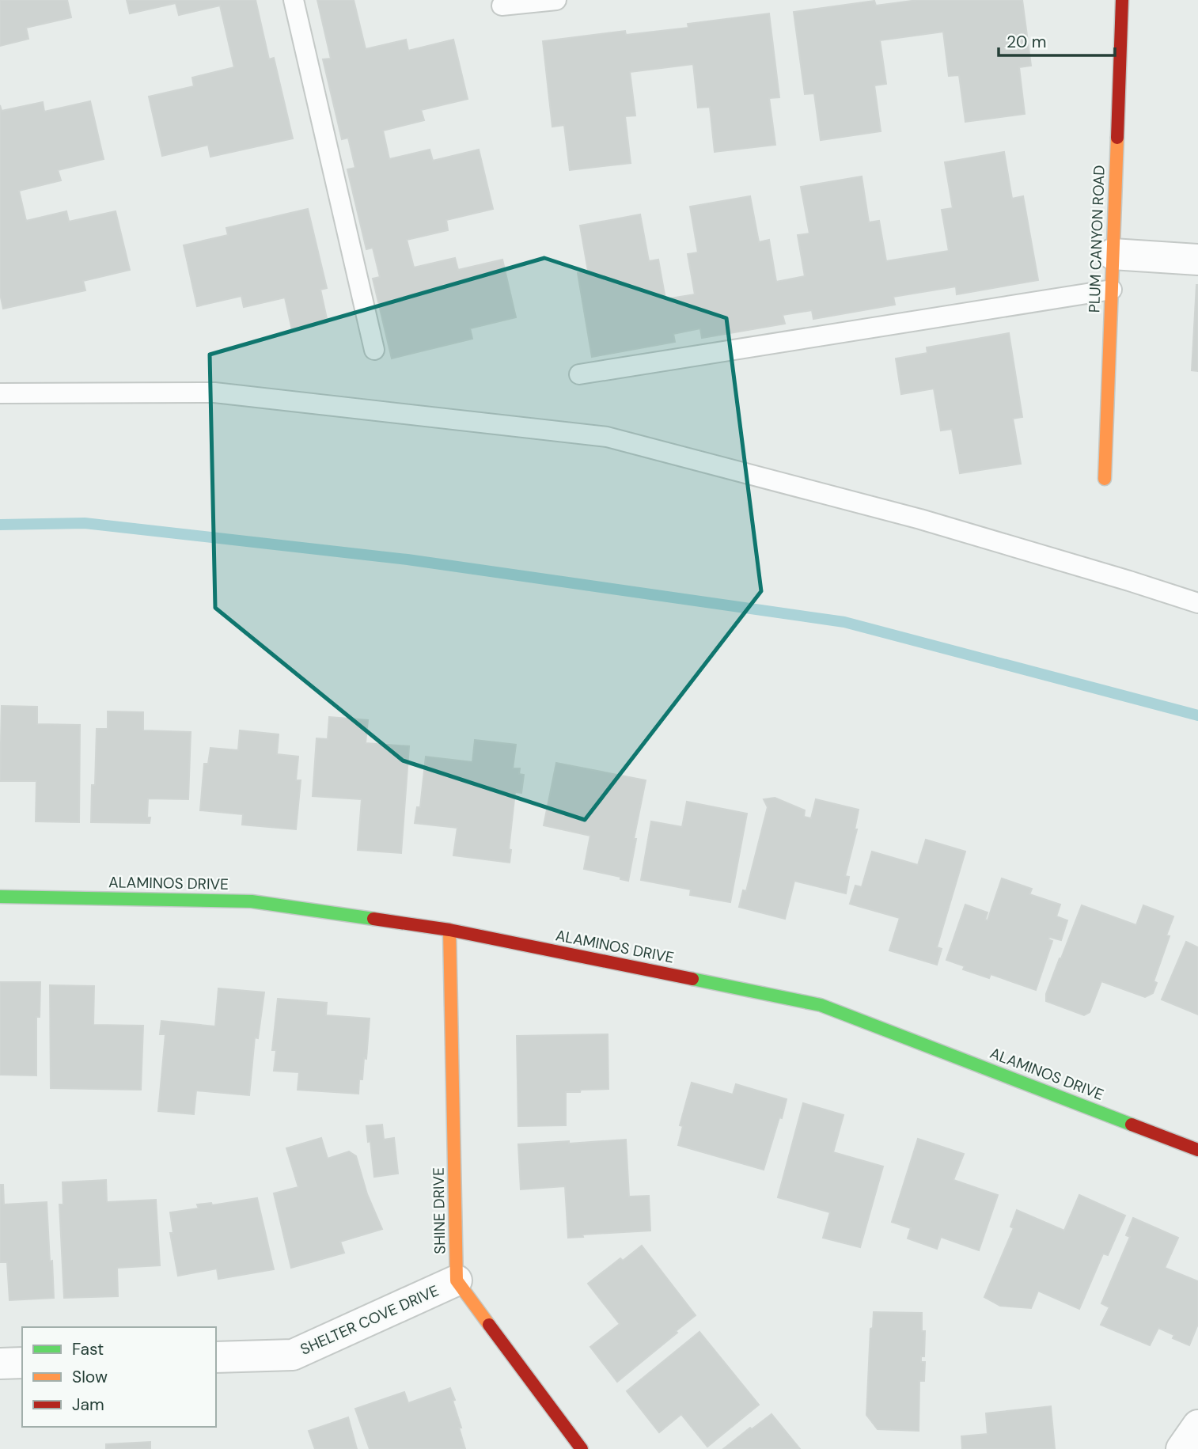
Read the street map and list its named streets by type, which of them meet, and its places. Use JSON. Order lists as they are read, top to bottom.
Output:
{
  "streets": {
    "street": [
      "PLUM CANYON ROAD",
      "ALAMINOS DRIVE",
      "SHINE DRIVE",
      "SHELTER COVE DRIVE"
    ]
  },
  "crossings": [
    ["ALAMINOS DRIVE", "SHINE DRIVE"],
    ["SHINE DRIVE", "SHELTER COVE DRIVE"]
  ],
  "legend": ["Fast", "Slow", "Jam"],
  "scale_bar": "20 m"
}
